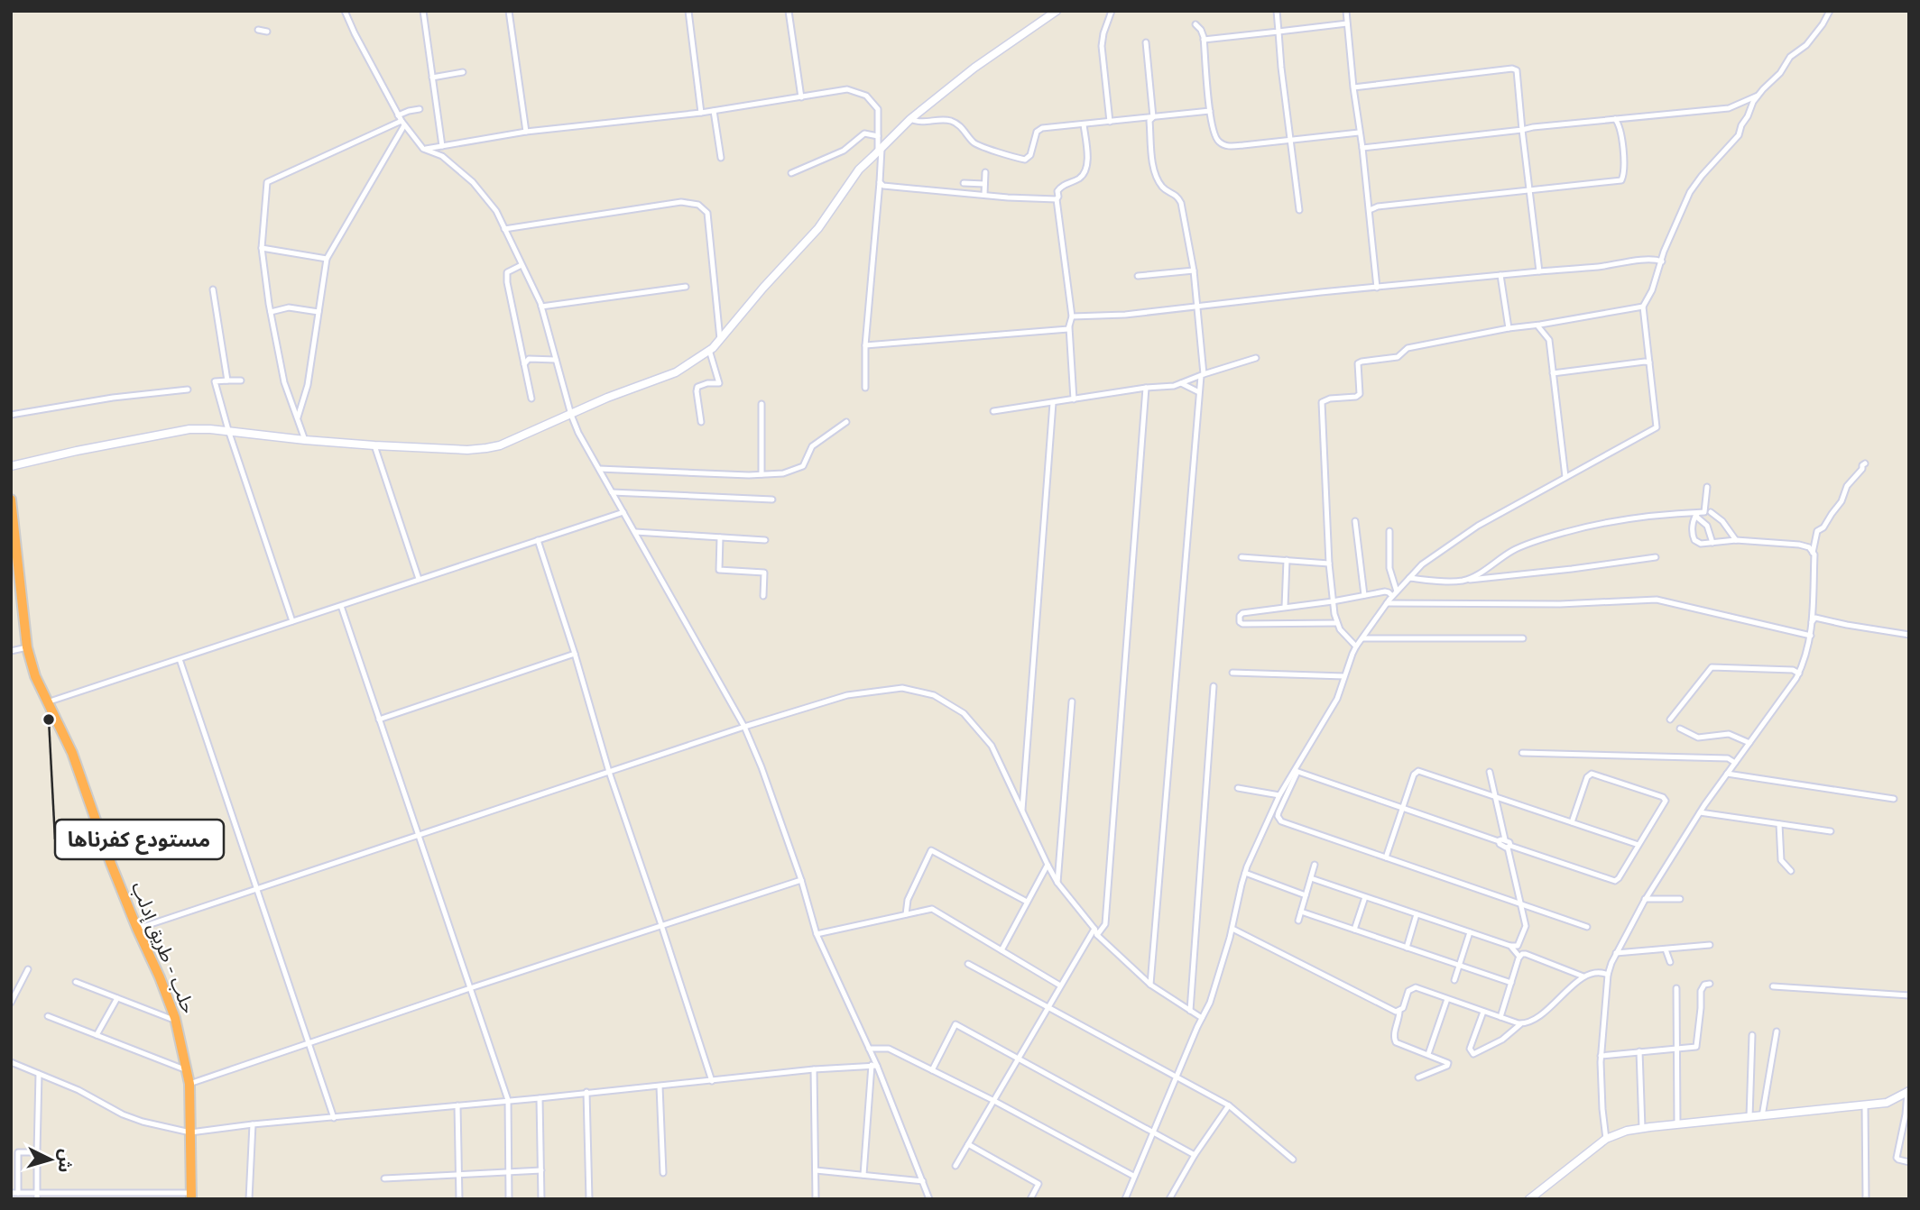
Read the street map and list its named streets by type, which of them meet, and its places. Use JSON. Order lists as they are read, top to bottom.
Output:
{
  "streets": {
    "highway": ["حلب - طريق إدلب"]
  },
  "places": ["مستودع كفرناها"],
  "north": "right"
}
